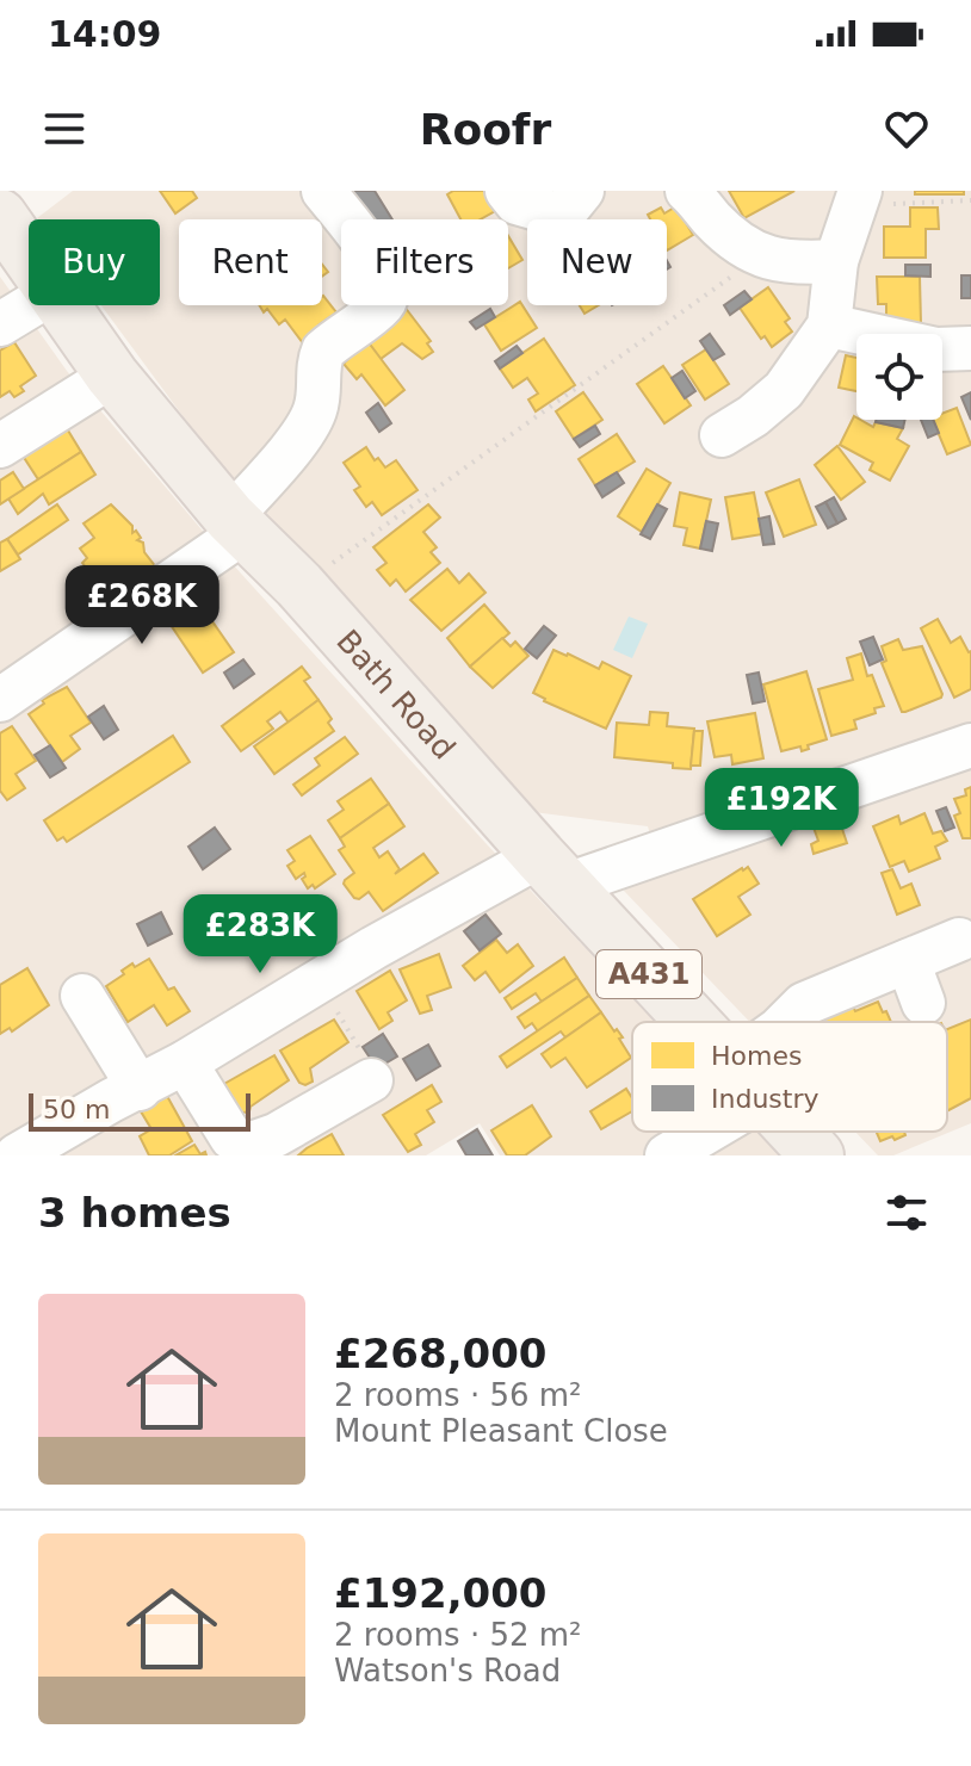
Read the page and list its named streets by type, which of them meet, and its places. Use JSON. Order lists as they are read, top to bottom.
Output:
{
  "streets": {
    "main road": ["Bath Road", "A431"]
  },
  "legend": ["Homes", "Industry"],
  "scale_bar": "50 m",
  "page": {
    "status": "14:09",
    "header": "Roofr",
    "chip": [
      "Buy",
      "Rent",
      "Filters",
      "New"
    ],
    "price": ["£268K", "£192K", "£283K"],
    "scale": "50 m",
    "heading": "3 homes",
    "list": [
      {
        "name": "£268,000",
        "note": "2 rooms · 56 m² · Mount Pleasant Close"
      },
      {
        "name": "£192,000",
        "note": "2 rooms · 52 m² · Watson's Road"
      }
    ]
  }
}
